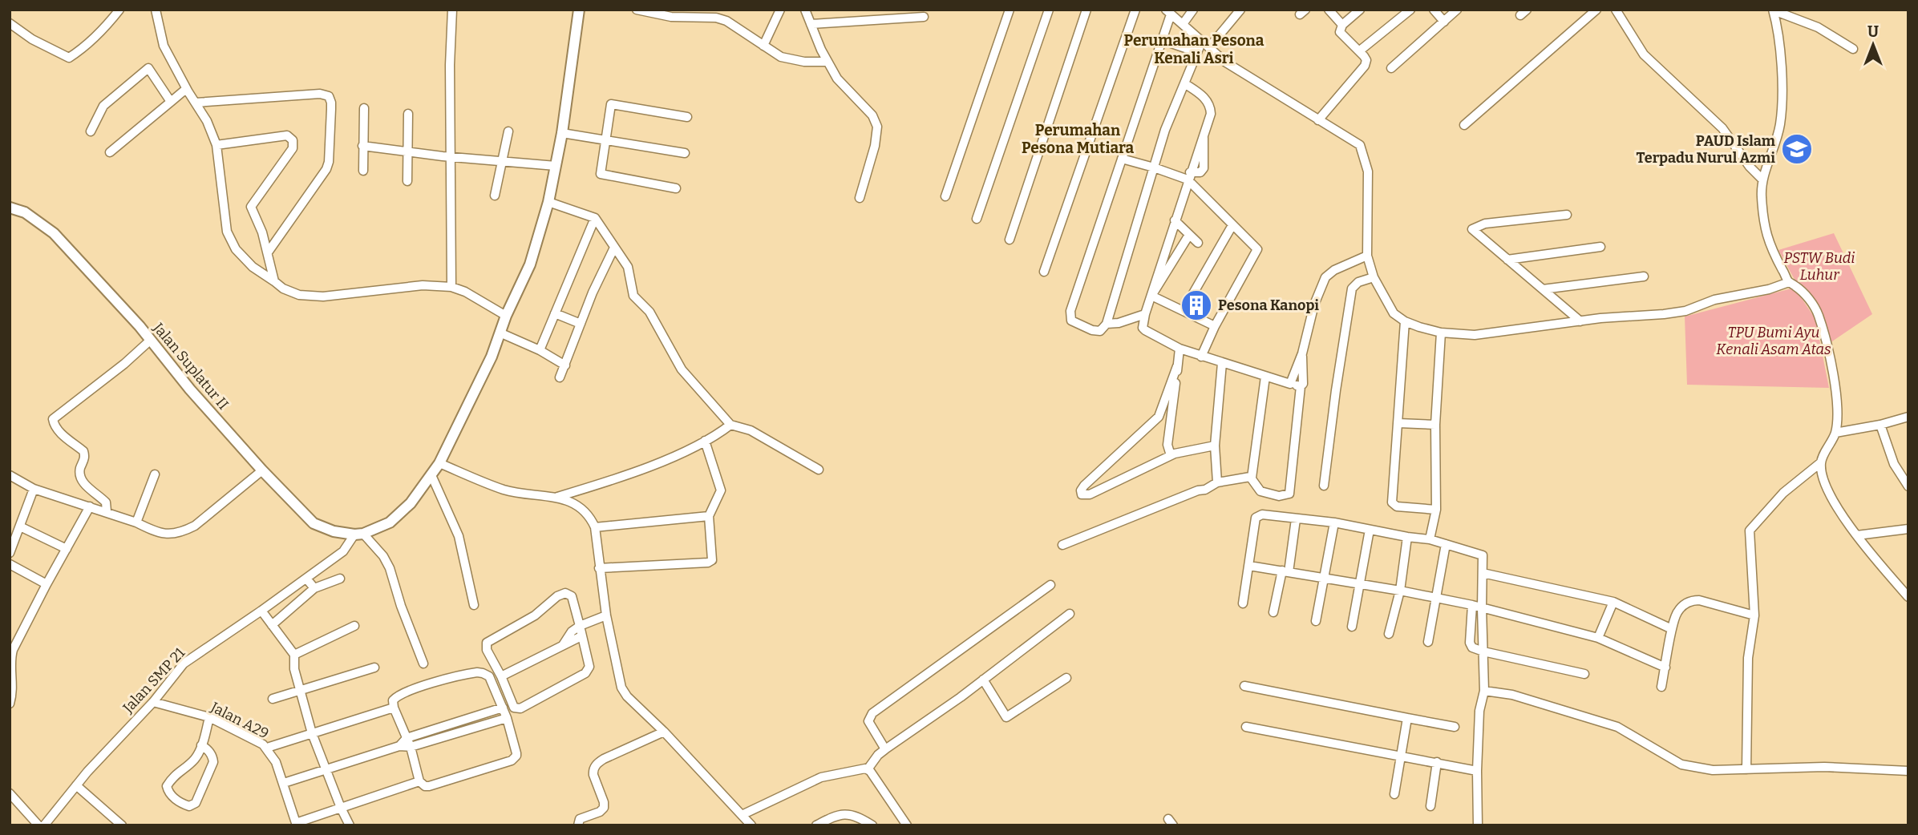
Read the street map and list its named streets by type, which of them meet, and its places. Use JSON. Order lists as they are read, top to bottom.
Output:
{
  "streets": {
    "street": ["Jalan Suplatur II", "Jalan SMP 21", "Jalan A29"]
  },
  "crossings": [
    ["Jalan Suplatur II", "Jalan SMP 21"],
    ["Jalan SMP 21", "Jalan A29"]
  ],
  "districts": ["Perumahan Pesona Kenali Asri", "Perumahan Pesona Mutiara"],
  "parks": ["PSTW Budi Luhur", "TPU Bumi Ayu Kenali Asam Atas"],
  "places": {
    "school or university": ["PAUD Islam Terpadu Nurul Azmi"],
    "building": ["Pesona Kanopi"]
  },
  "north": "top"
}
